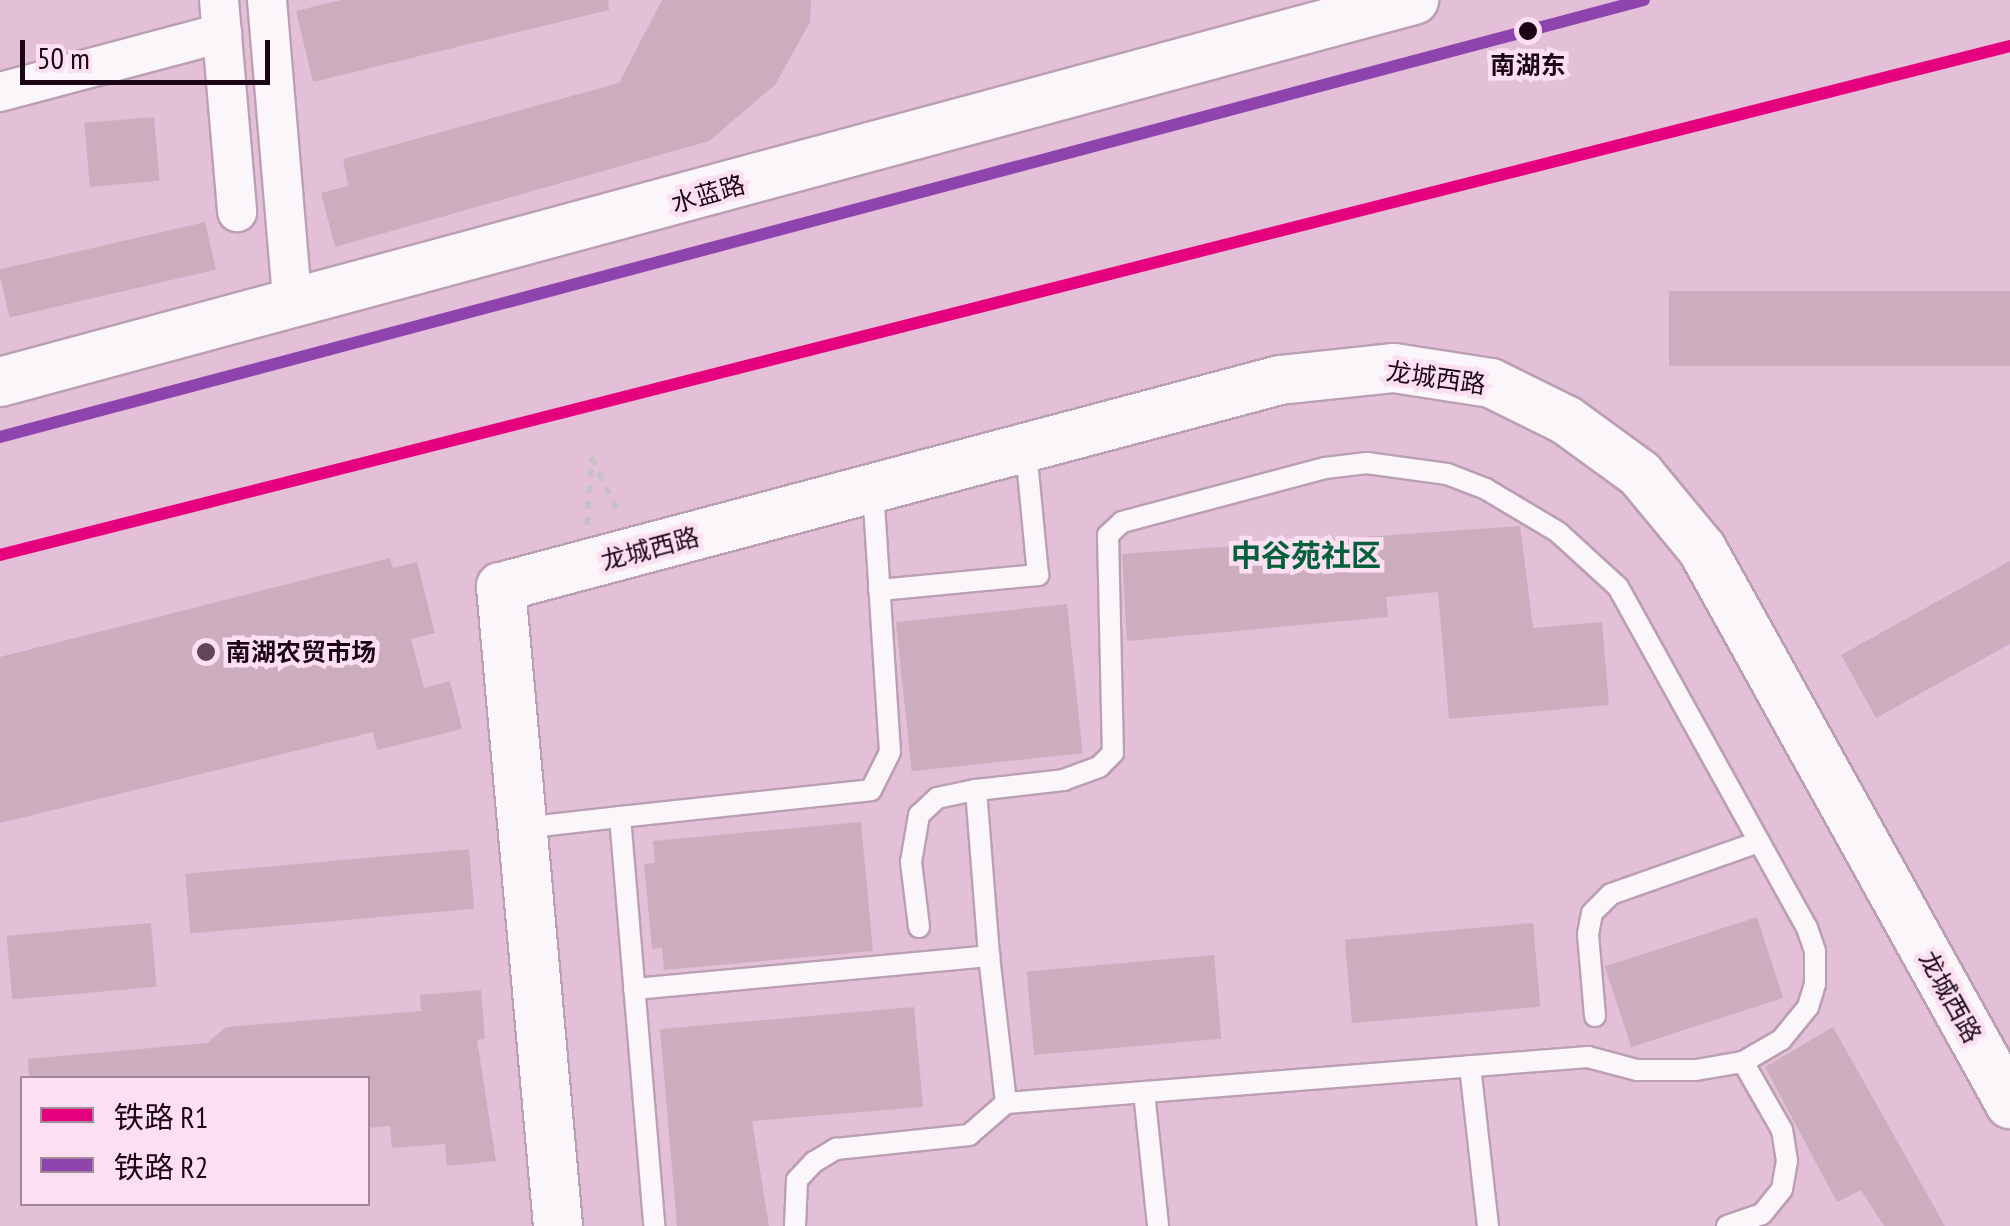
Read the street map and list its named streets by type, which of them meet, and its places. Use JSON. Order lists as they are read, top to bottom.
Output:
{
  "streets": {
    "street": ["水蓝路", "龙城西路"]
  },
  "districts": ["中谷苑社区"],
  "places": ["南湖东", "南湖农贸市场"],
  "lines": ["rail line R2", "rail line R1"],
  "legend": ["铁路 R1", "铁路 R2"],
  "scale_bar": "50 m"
}
